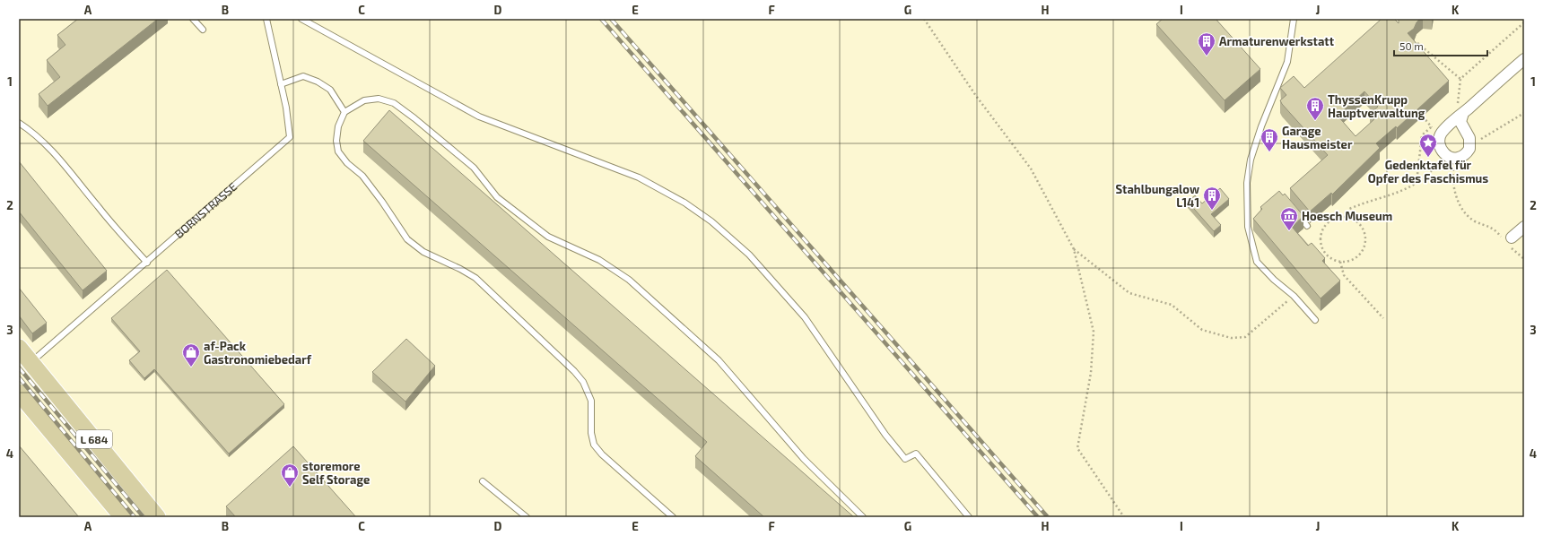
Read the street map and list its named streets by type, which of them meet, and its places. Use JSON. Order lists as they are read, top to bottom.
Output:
{
  "streets": {
    "main road": ["L 684"],
    "lane": ["BORNSTRASSE"]
  },
  "crossings": [
    ["BORNSTRASSE", "L 684"]
  ],
  "places": {
    "building": [
      "Armaturenwerkstatt",
      "ThyssenKrupp Hauptverwaltung",
      "Garage Hausmeister",
      "Stahlbungalow L141"
    ],
    "place": ["Gedenktafel für Opfer des Faschismus"],
    "museum": ["Hoesch Museum"],
    "shop": ["af-Pack Gastronomiebedarf", "storemore Self Storage"]
  },
  "scale_bar": "50 m",
  "grid": {
    "columns": [
      "A",
      "B",
      "C",
      "D",
      "E",
      "F",
      "G",
      "H",
      "I",
      "J",
      "K"
    ],
    "rows": [
      "1",
      "2",
      "3",
      "4"
    ]
  }
}
